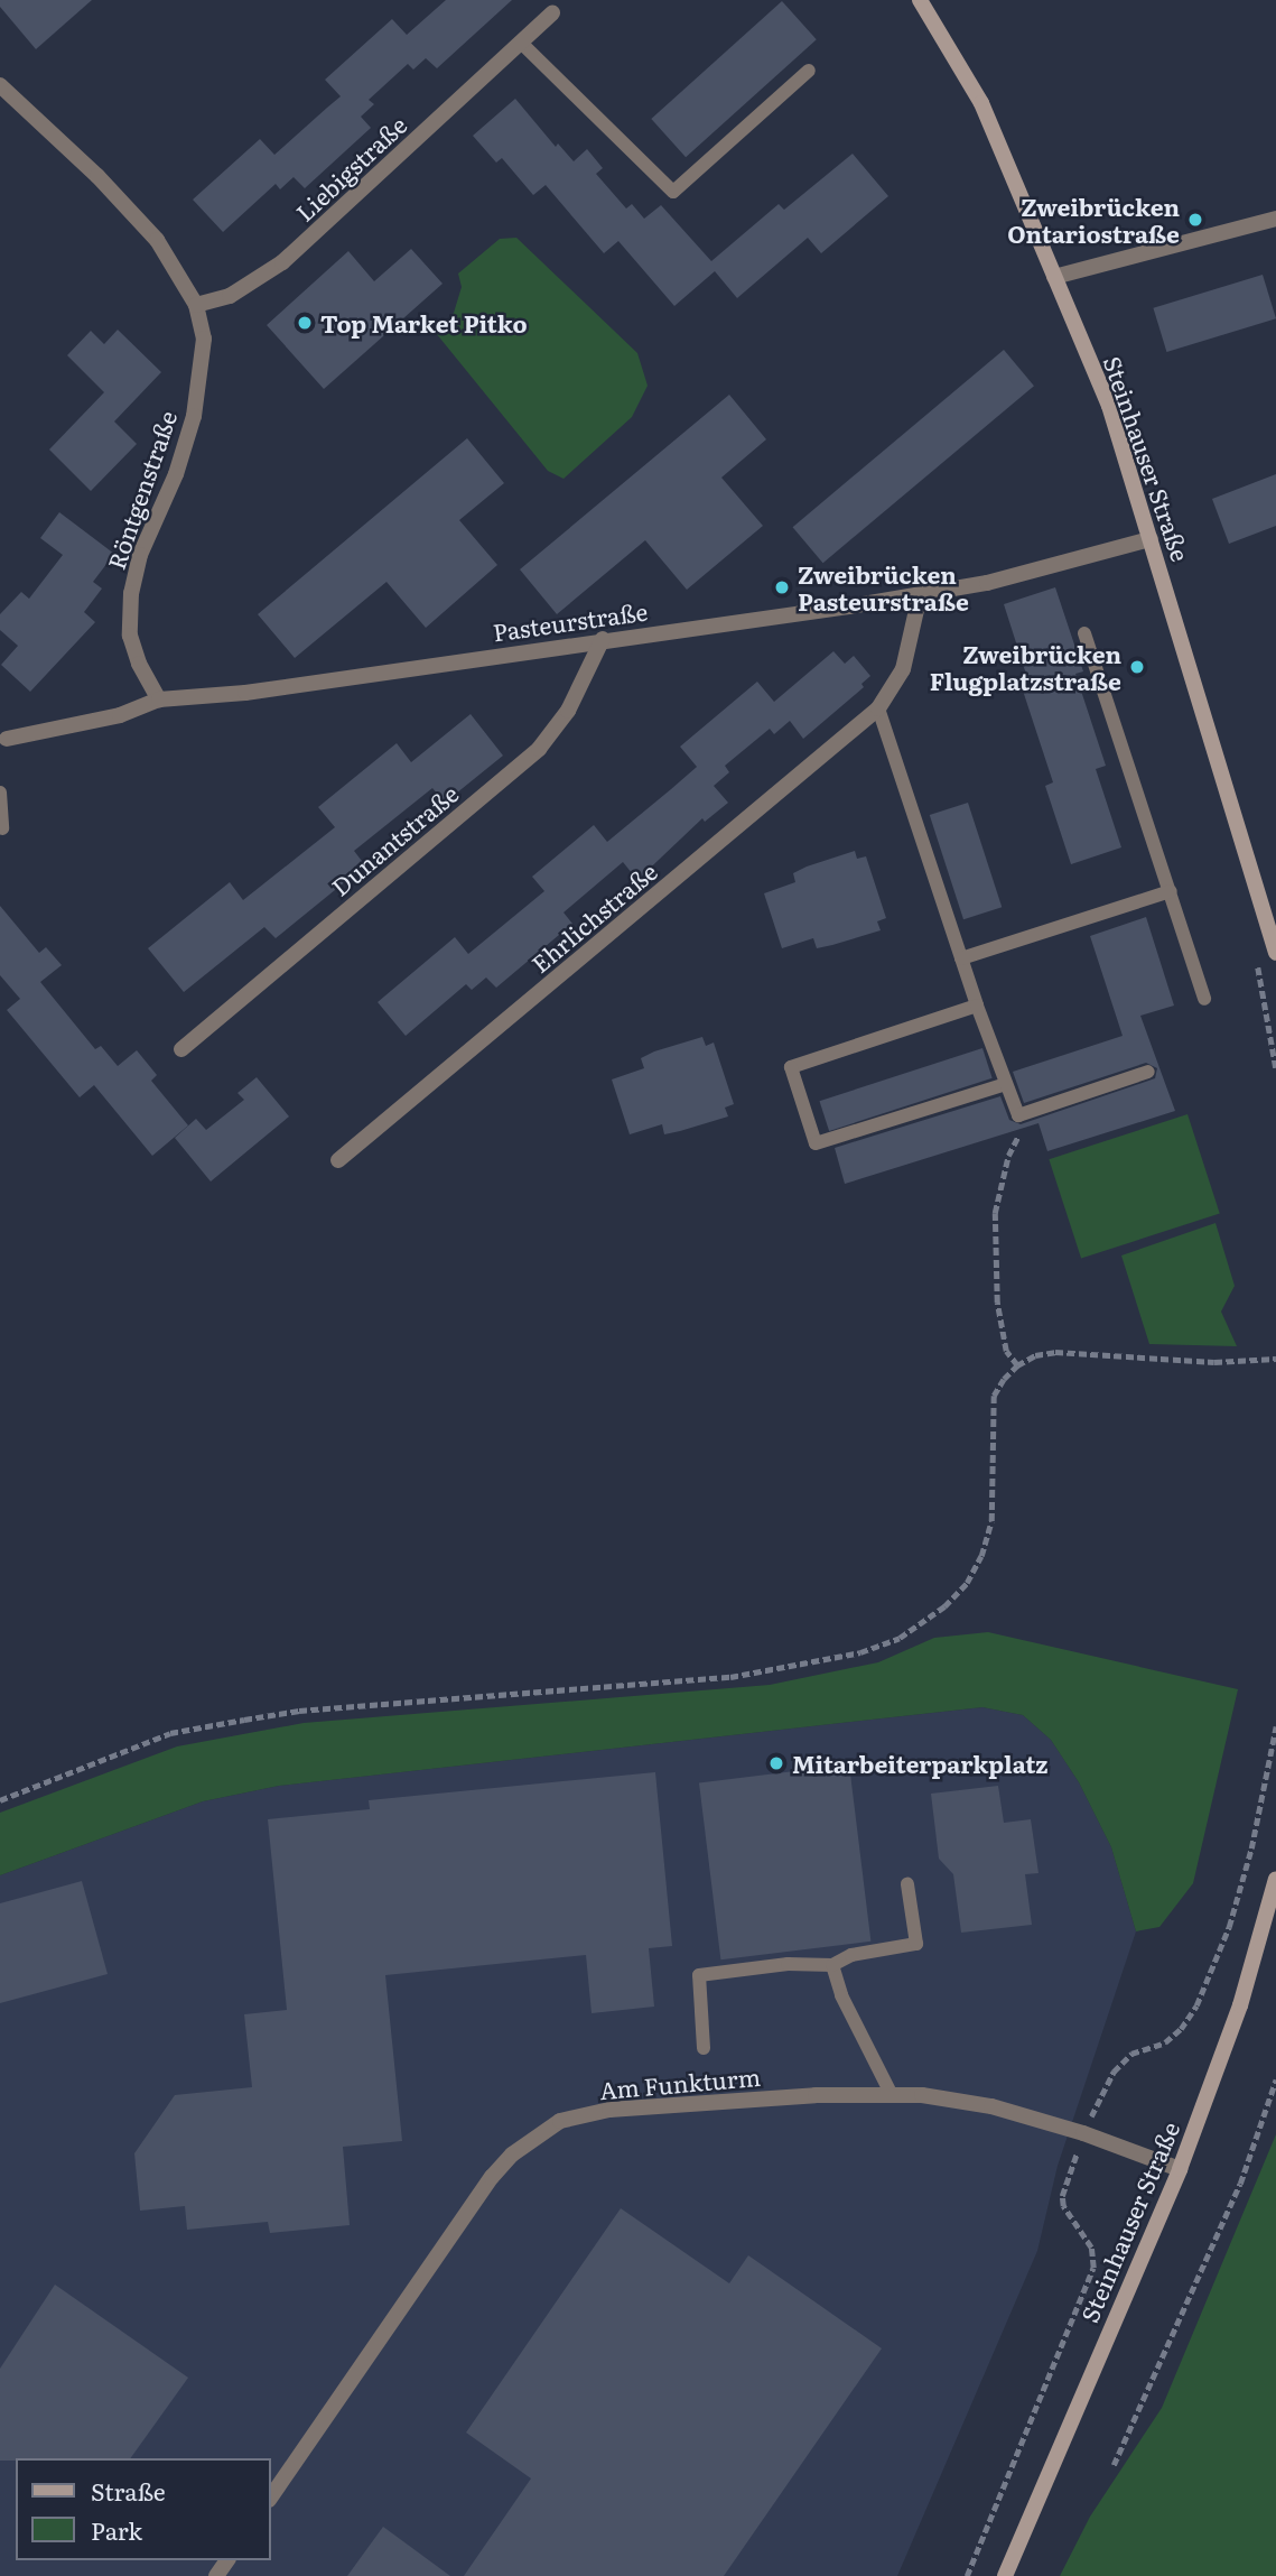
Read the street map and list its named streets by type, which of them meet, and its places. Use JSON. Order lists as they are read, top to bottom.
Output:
{
  "streets": {
    "main road": ["Steinhauser Straße"],
    "street": [
      "Liebigstraße",
      "Röntgenstraße",
      "Pasteurstraße",
      "Dunantstraße",
      "Ehrlichstraße",
      "Am Funkturm"
    ]
  },
  "crossings": [
    ["Liebigstraße", "Röntgenstraße"],
    ["Steinhauser Straße", "Pasteurstraße"],
    ["Steinhauser Straße", "Am Funkturm"],
    ["Röntgenstraße", "Pasteurstraße"],
    ["Pasteurstraße", "Dunantstraße"],
    ["Pasteurstraße", "Ehrlichstraße"]
  ],
  "places": [
    "Zweibrücken Ontariostraße",
    "Top Market Pitko",
    "Zweibrücken Pasteurstraße",
    "Zweibrücken Flugplatzstraße",
    "Mitarbeiterparkplatz"
  ],
  "legend": ["Straße", "Park"]
}
